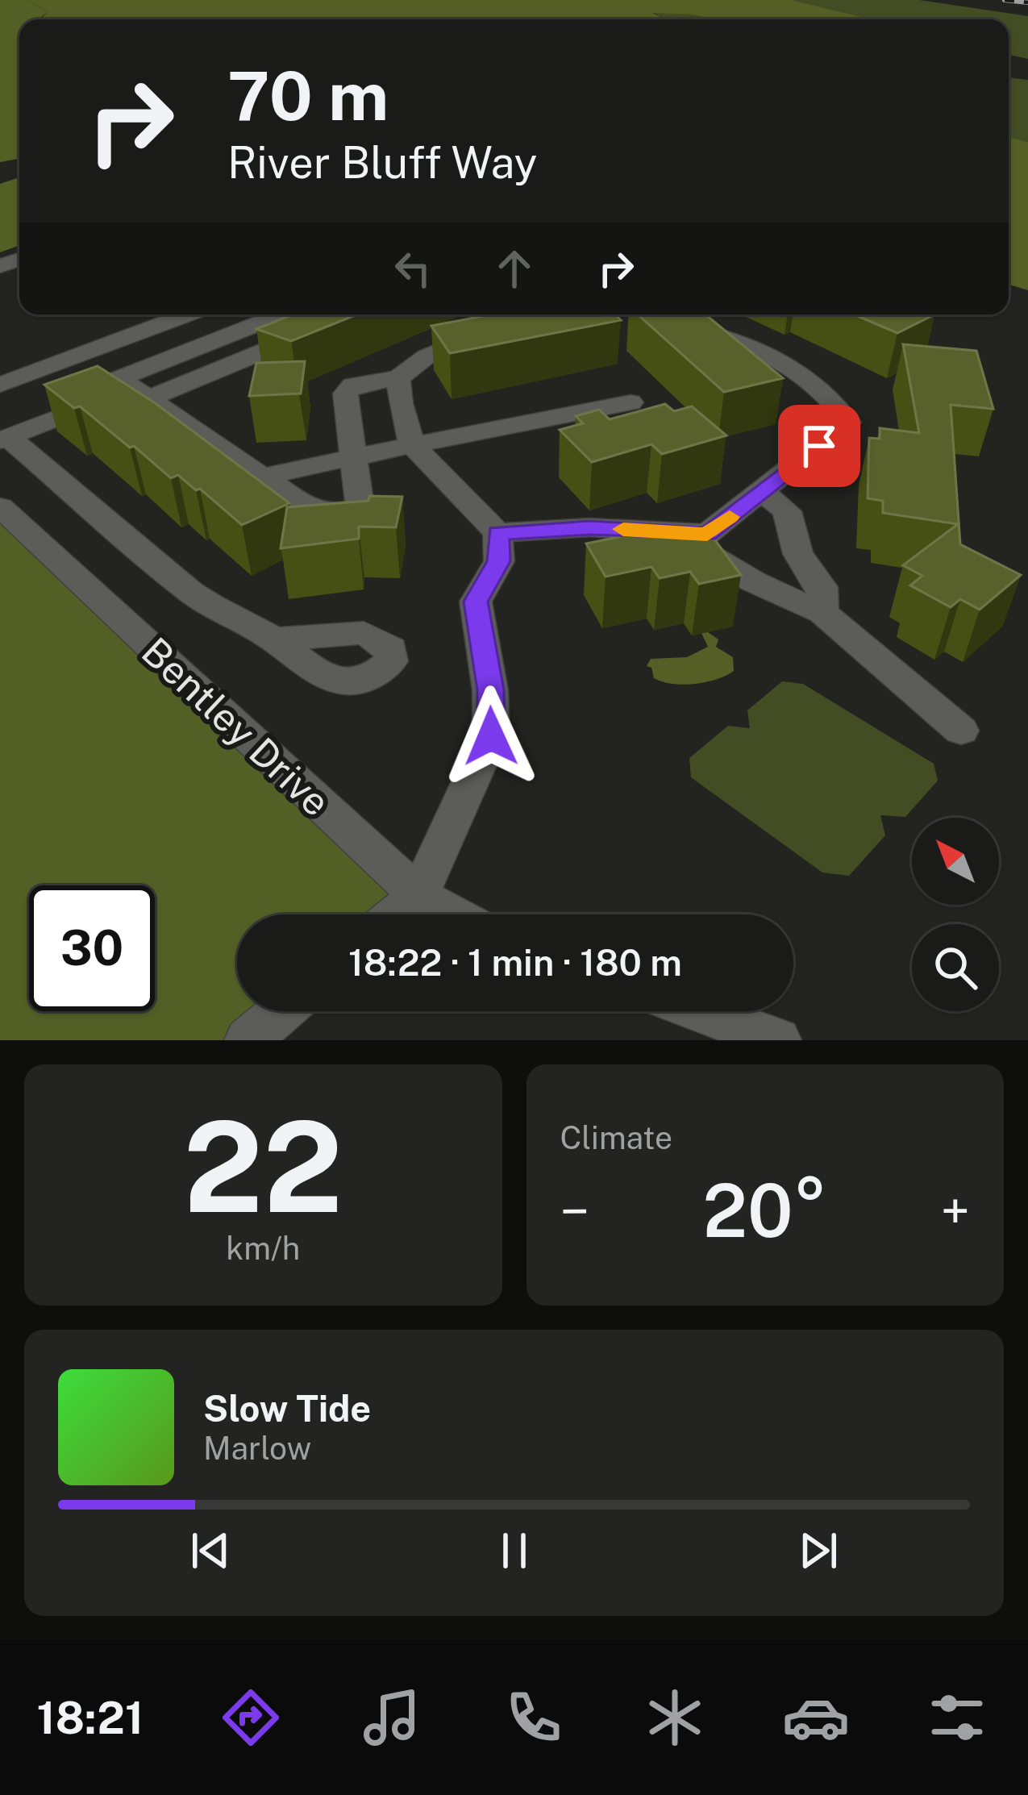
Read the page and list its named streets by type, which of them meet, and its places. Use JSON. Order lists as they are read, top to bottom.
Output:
{
  "streets": {
    "street": ["Bentley Drive"]
  },
  "north": "top left",
  "page": {
    "turn": ["70 m", "River Bluff Way"],
    "limit": "30",
    "trip": "18:22 · 1 min · 180 m",
    "tile": [
      ["22", "km/h"],
      "Climate"
    ],
    "heat": ["−", "20°", "+"],
    "song": ["Slow Tide", "Marlow"],
    "tabs": "18:21"
  }
}
